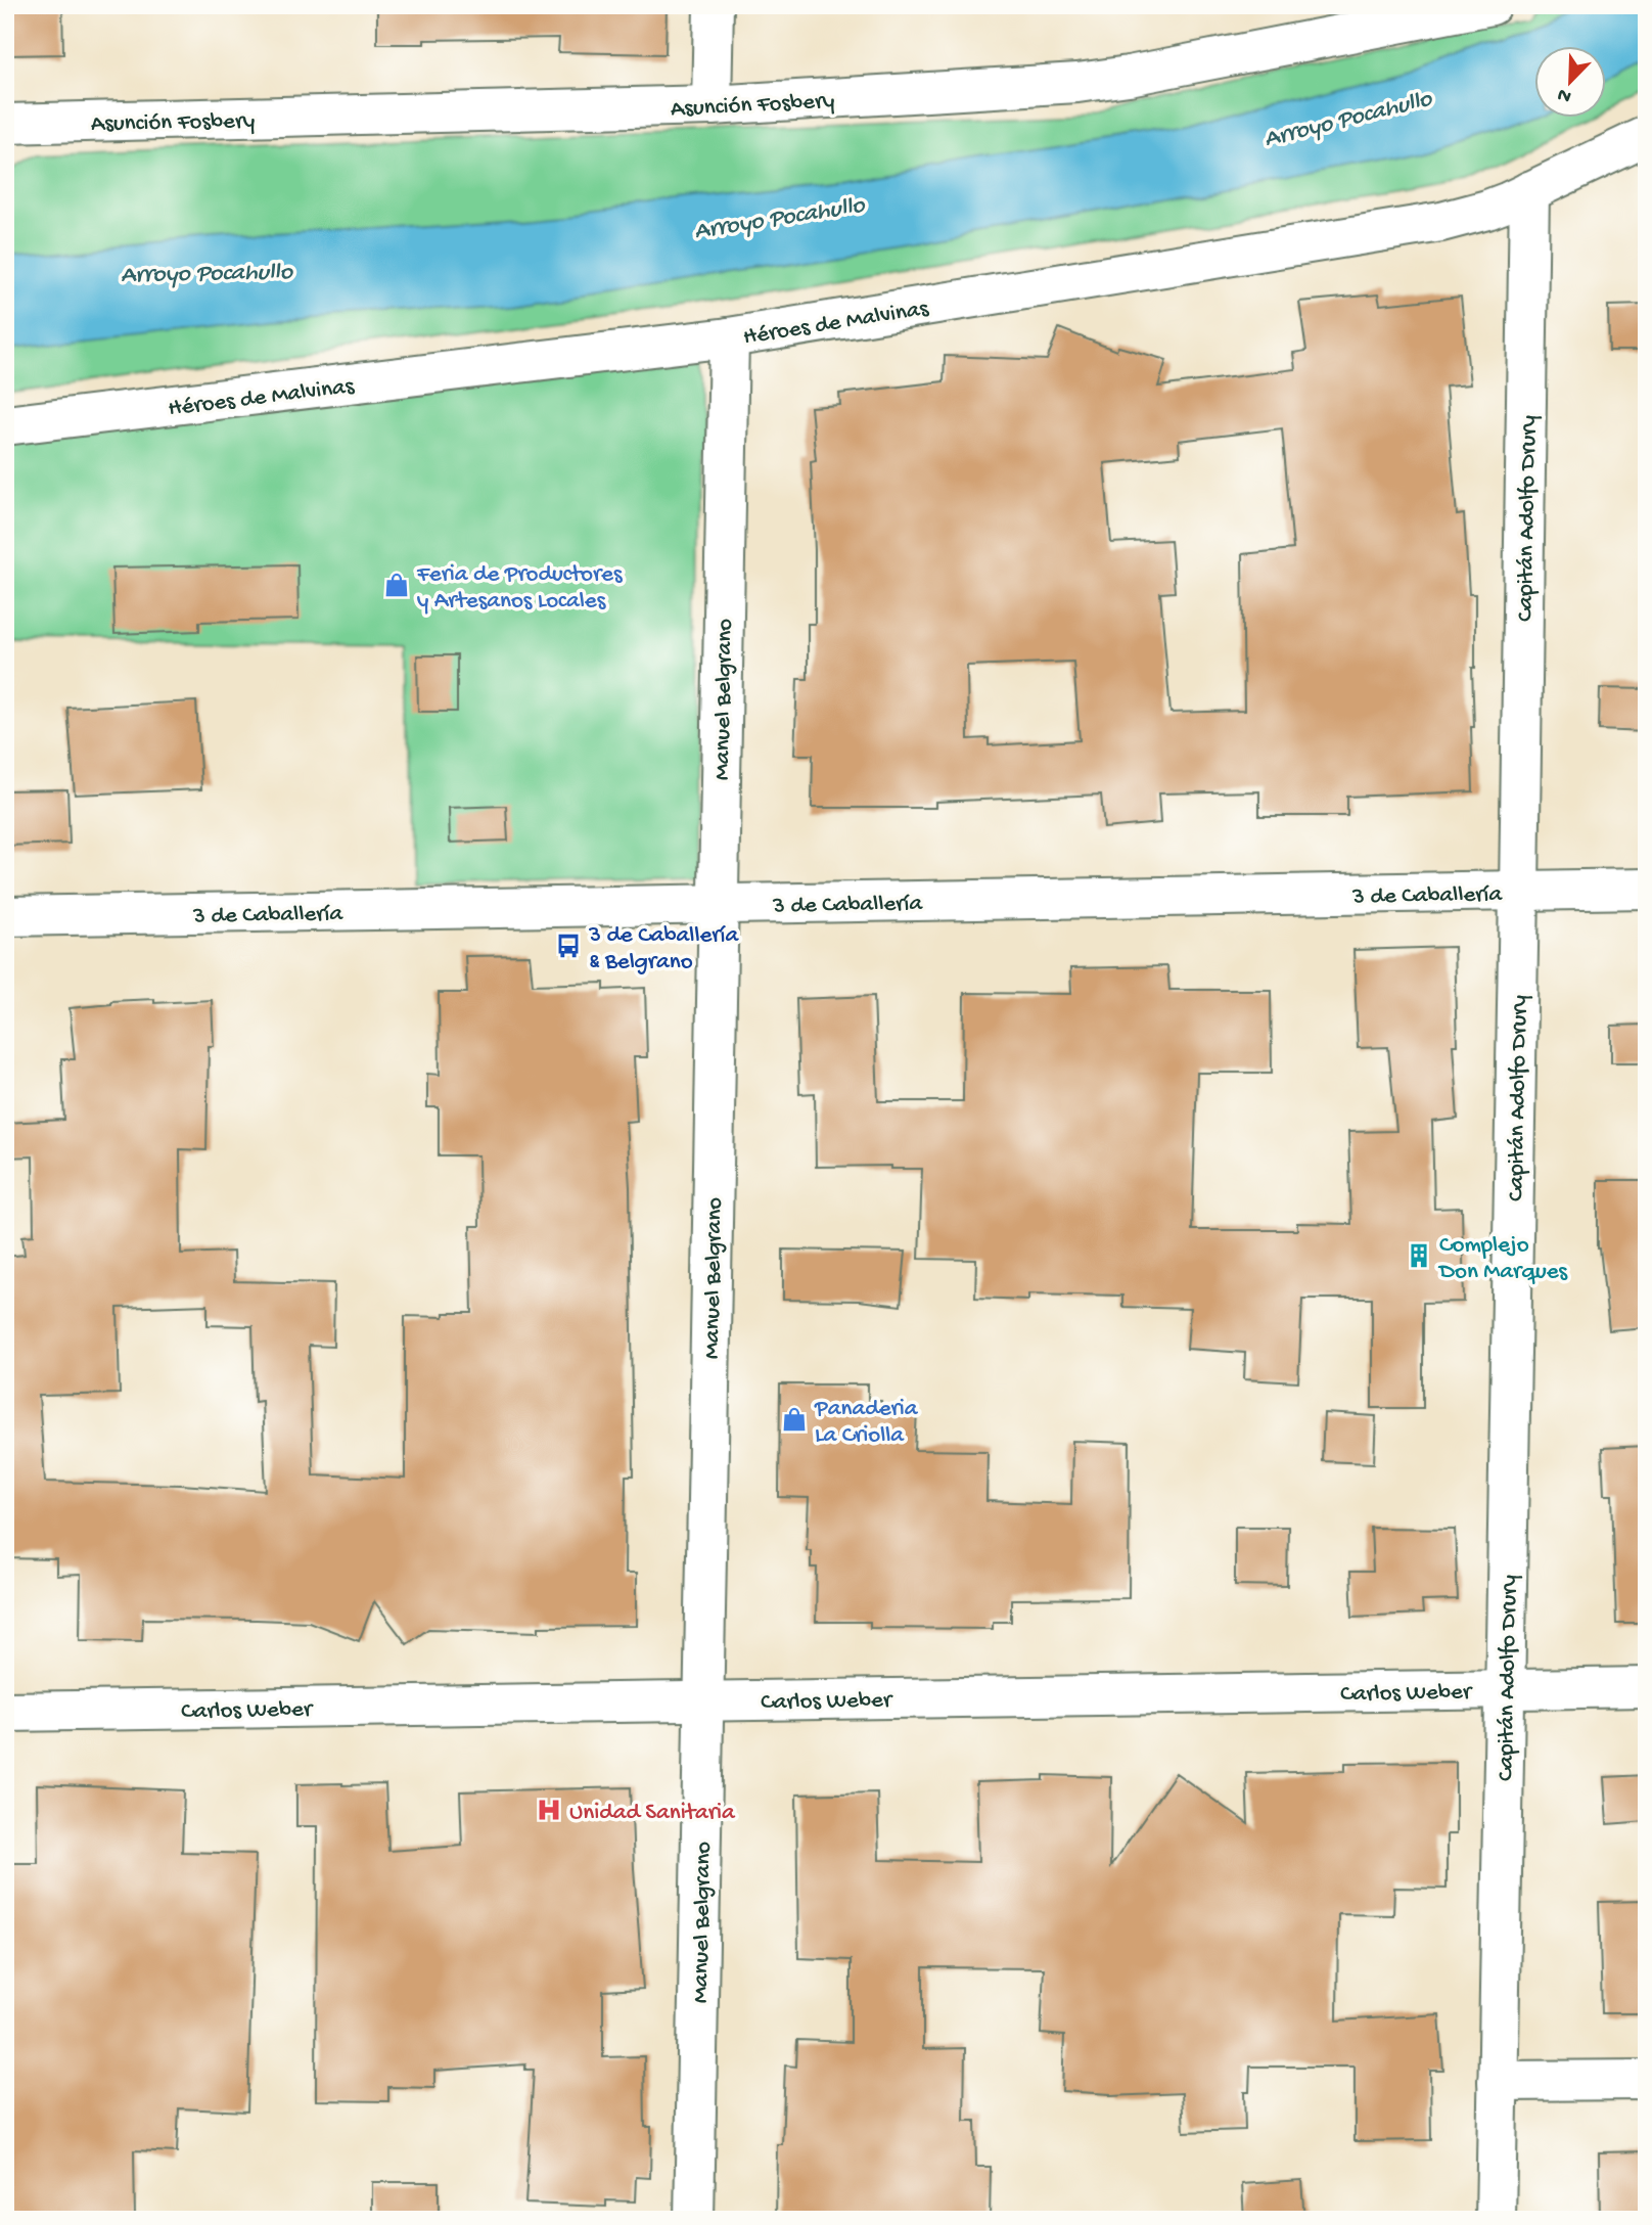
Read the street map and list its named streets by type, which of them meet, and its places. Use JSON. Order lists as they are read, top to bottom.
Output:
{
  "streets": {
    "street": [
      "Asunción Fosbery",
      "Héroes de Malvinas",
      "Capitán Adolfo Drury",
      "Manuel Belgrano",
      "3 de Caballería",
      "Carlos Weber"
    ]
  },
  "crossings": [
    ["Héroes de Malvinas", "Capitán Adolfo Drury"],
    ["Héroes de Malvinas", "Manuel Belgrano"],
    ["Capitán Adolfo Drury", "3 de Caballería"],
    ["Capitán Adolfo Drury", "Carlos Weber"],
    ["Manuel Belgrano", "3 de Caballería"],
    ["Manuel Belgrano", "Carlos Weber"]
  ],
  "water": ["Arroyo Pocahullo"],
  "places": {
    "shop": ["Feria de Productores y Artesanos Locales", "Panaderia La Criolla"],
    "bus stop": ["3 de Caballería & Belgrano"],
    "building": ["Complejo Don Marques"],
    "hospital": ["Unidad Sanitaria"]
  },
  "north": "bottom left"
}
